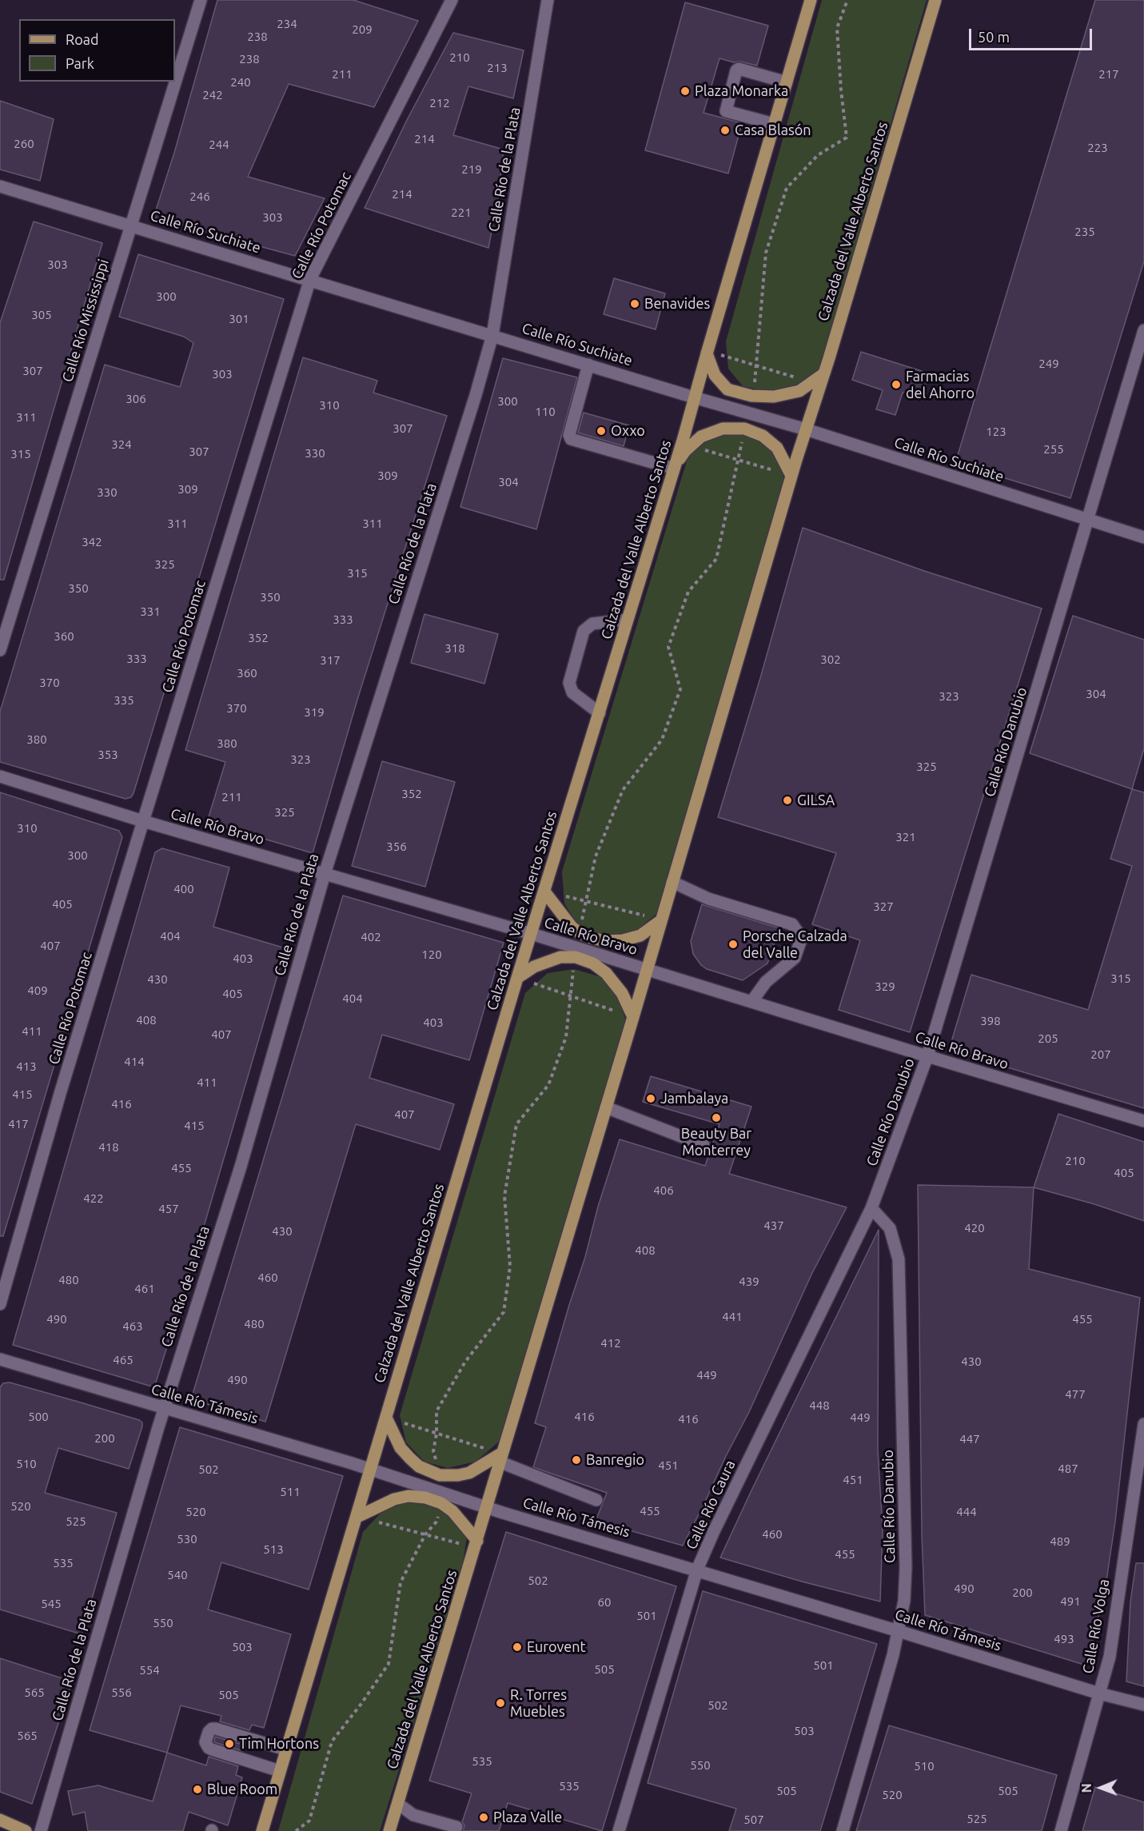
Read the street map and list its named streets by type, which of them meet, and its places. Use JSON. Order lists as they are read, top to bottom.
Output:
{
  "streets": {
    "main road": ["Calzada del Valle Alberto Santos"],
    "street": [
      "Calle Río de la Plata",
      "Calle Río Potomac",
      "Calle Río Suchiate",
      "Calle Río Mississippi",
      "Calle Río Danubio",
      "Calle Río Bravo",
      "Calle Río Támesis",
      "Calle Río Caura",
      "Calle Río Volga"
    ]
  },
  "crossings": [
    ["Calle Río de la Plata", "Calle Río Suchiate"],
    ["Calle Río de la Plata", "Calle Río Bravo"],
    ["Calle Río de la Plata", "Calle Río Támesis"],
    ["Calzada del Valle Alberto Santos", "Calle Río Suchiate"],
    ["Calzada del Valle Alberto Santos", "Calle Río Bravo"],
    ["Calzada del Valle Alberto Santos", "Calle Río Támesis"],
    ["Calle Río Potomac", "Calle Río Suchiate"],
    ["Calle Río Potomac", "Calle Río Bravo"],
    ["Calle Río Suchiate", "Calle Río Mississippi"],
    ["Calle Río Suchiate", "Calle Río Danubio"],
    ["Calle Río Danubio", "Calle Río Bravo"],
    ["Calle Río Danubio", "Calle Río Támesis"],
    ["Calle Río Danubio", "Calle Río Caura"],
    ["Calle Río Támesis", "Calle Río Caura"],
    ["Calle Río Támesis", "Calle Río Volga"]
  ],
  "places": [
    "Plaza Monarka",
    "Casa Blasón",
    "Benavides",
    "Farmacias del Ahorro",
    "Oxxo",
    "GILSA",
    "Porsche Calzada del Valle",
    "Jambalaya",
    "Beauty Bar Monterrey",
    "Banregio",
    "Eurovent",
    "R. Torres Muebles",
    "Tim Hortons",
    "Blue Room",
    "Plaza Valle"
  ],
  "house_numbers": [
    "234",
    "209",
    "238",
    "210",
    "238",
    "213",
    "211",
    "217",
    "240",
    "242",
    "212",
    "214",
    "260",
    "244",
    "223",
    "219",
    "214",
    "246",
    "221",
    "303",
    "235",
    "303",
    "300",
    "305",
    "301",
    "249",
    "307",
    "303",
    "306",
    "300",
    "310",
    "110",
    "311",
    "307",
    "123",
    "324",
    "255",
    "307",
    "330",
    "315",
    "309",
    "304",
    "309",
    "330",
    "311",
    "311",
    "342",
    "325",
    "315",
    "350",
    "350",
    "331",
    "333",
    "360",
    "352",
    "318",
    "333",
    "302",
    "317",
    "360",
    "370",
    "304",
    "323",
    "335",
    "370",
    "319",
    "380",
    "380",
    "353",
    "323",
    "325",
    "352",
    "211",
    "325",
    "310",
    "321",
    "356",
    "300",
    "400",
    "405",
    "327",
    "404",
    "402",
    "407",
    "120",
    "403",
    "315",
    "430",
    "329",
    "409",
    "405",
    "404",
    "408",
    "398",
    "403",
    "411",
    "407",
    "205",
    "207",
    "414",
    "413",
    "411",
    "415",
    "416",
    "407",
    "417",
    "415",
    "418",
    "210",
    "455",
    "405",
    "406",
    "422",
    "457",
    "437",
    "420",
    "430",
    "408",
    "460",
    "480",
    "439",
    "461",
    "441",
    "490",
    "455",
    "480",
    "463",
    "412",
    "465",
    "430",
    "449",
    "490",
    "477",
    "448",
    "500",
    "416",
    "449",
    "416",
    "200",
    "447",
    "510",
    "451",
    "487",
    "502",
    "451",
    "511",
    "520",
    "455",
    "520",
    "444",
    "525",
    "460",
    "530",
    "489",
    "513",
    "455",
    "535",
    "540",
    "502",
    "490",
    "200",
    "491",
    "60",
    "545",
    "501",
    "550",
    "493",
    "503",
    "501",
    "505",
    "554",
    "565",
    "556",
    "505",
    "502",
    "503",
    "565",
    "535",
    "550",
    "510",
    "535",
    "505",
    "505",
    "520",
    "525",
    "507"
  ],
  "legend": ["Road", "Park"],
  "scale_bar": "50 m",
  "north": "left"
}
